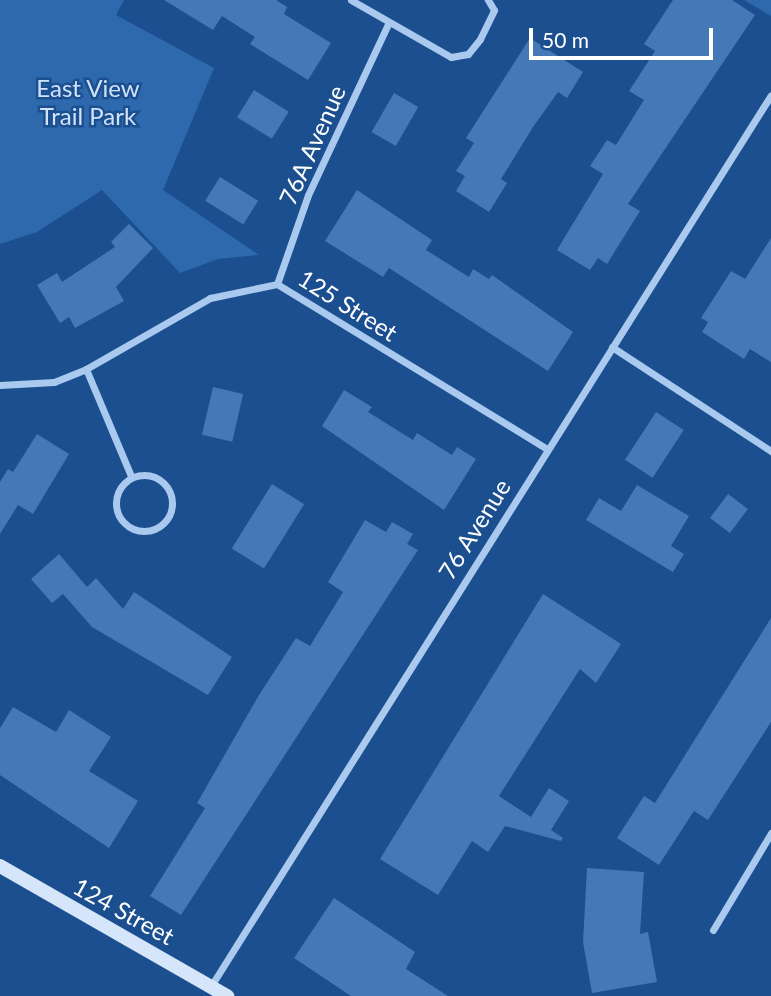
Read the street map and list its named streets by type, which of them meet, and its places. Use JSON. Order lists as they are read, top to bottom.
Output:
{
  "streets": {
    "street": [
      "76A Avenue",
      "125 Street",
      "76 Avenue",
      "124 Street"
    ]
  },
  "crossings": [
    ["76A Avenue", "125 Street"],
    ["125 Street", "76 Avenue"],
    ["76 Avenue", "124 Street"]
  ],
  "parks": ["East View Trail Park"],
  "scale_bar": "50 m"
}
